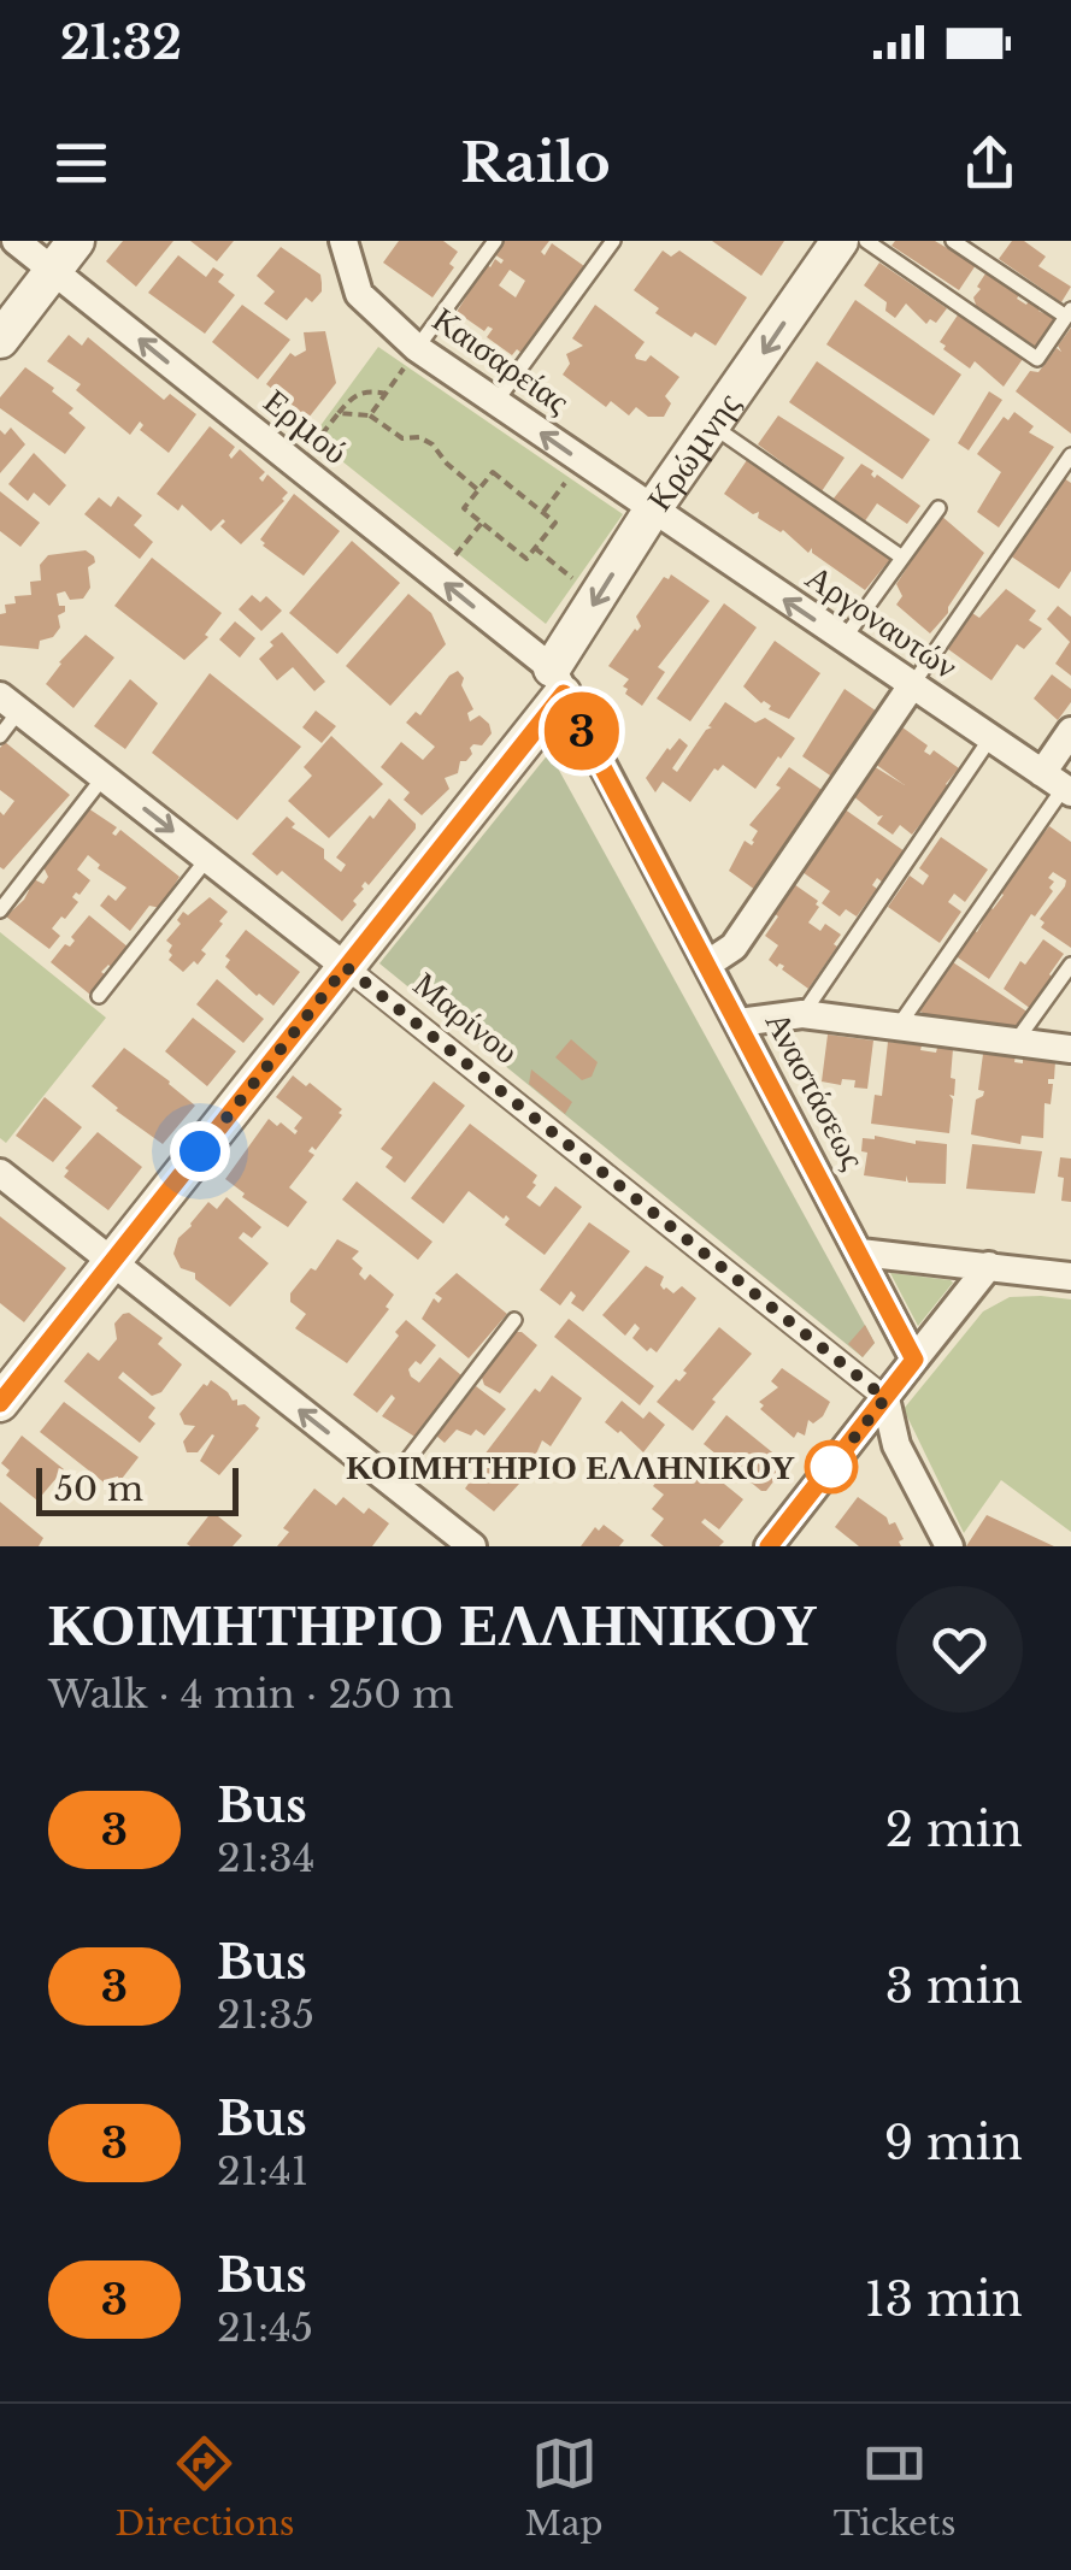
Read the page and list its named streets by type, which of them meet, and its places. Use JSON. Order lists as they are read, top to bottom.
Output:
{
  "streets": {
    "street": [
      "Καισαρείας",
      "Ερμού",
      "Κρώμνης",
      "Αργοναυτών",
      "Μαρίνου",
      "Αναστάσεως"
    ]
  },
  "crossings": [
    ["Καισαρείας", "Κρώμνης"],
    ["Καισαρείας", "Αργοναυτών"],
    ["Ερμού", "Κρώμνης"],
    ["Ερμού", "Αναστάσεως"],
    ["Κρώμνης", "Αργοναυτών"],
    ["Κρώμνης", "Μαρίνου"],
    ["Κρώμνης", "Αναστάσεως"]
  ],
  "one_way": ["Ερμού", "Αργοναυτών"],
  "places": ["ΚΟΙΜΗΤΗΡΙΟ ΕΛΛΗΝΙΚΟΥ"],
  "lines": ["bus line 3"],
  "scale_bar": "50 m",
  "page": {
    "status": "21:32",
    "header": "Railo",
    "on_map": "3",
    "scale": "50 m",
    "heading": ["ΚΟΙΜΗΤΗΡΙΟ ΕΛΛΗΝΙΚΟΥ", "Walk · 4 min · 250 m"],
    "list": [
      {
        "mark": "3",
        "name": "Bus",
        "note": "21:34",
        "value": "2 min"
      },
      {
        "mark": "3",
        "name": "Bus",
        "note": "21:35",
        "value": "3 min"
      },
      {
        "mark": "3",
        "name": "Bus",
        "note": "21:41",
        "value": "9 min"
      },
      {
        "mark": "3",
        "name": "Bus",
        "note": "21:45",
        "value": "13 min"
      }
    ],
    "tabs": ["Directions", "Map", "Tickets"]
  }
}
